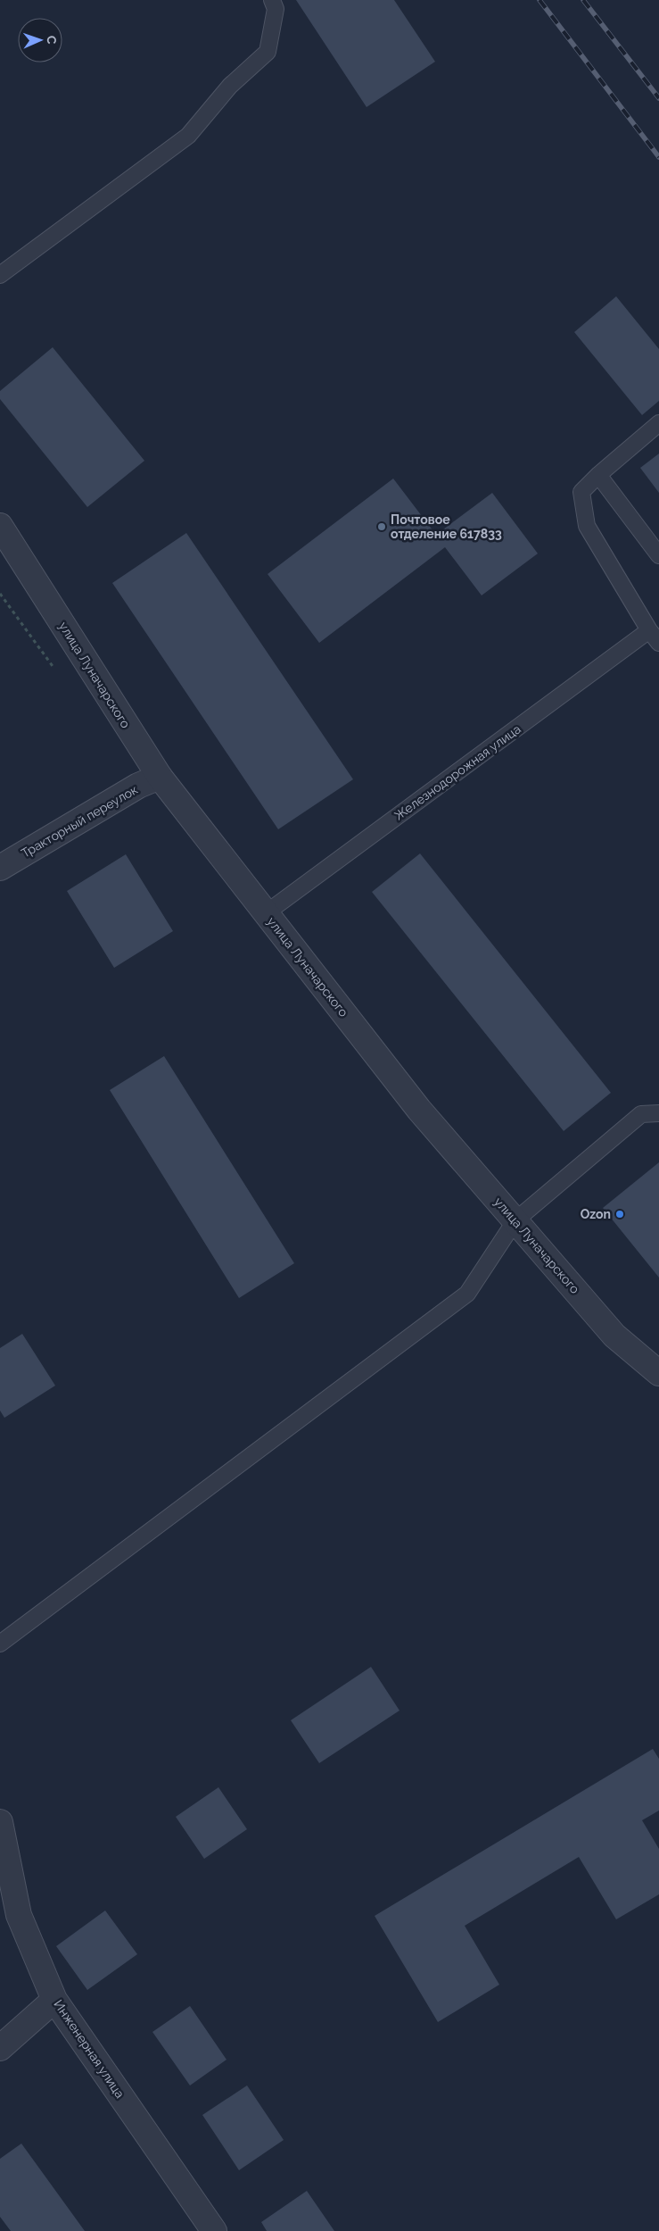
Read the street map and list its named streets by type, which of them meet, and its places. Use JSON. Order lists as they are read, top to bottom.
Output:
{
  "streets": {
    "street": ["улица Луначарского", "Тракторный переулок", "Инженерная улица"],
    "lane": ["Железнодорожная улица"]
  },
  "crossings": [
    ["улица Луначарского", "Железнодорожная улица"],
    ["улица Луначарского", "Тракторный переулок"]
  ],
  "places": ["Почтовое отделение 617833", "Ozon"],
  "north": "right"
}
